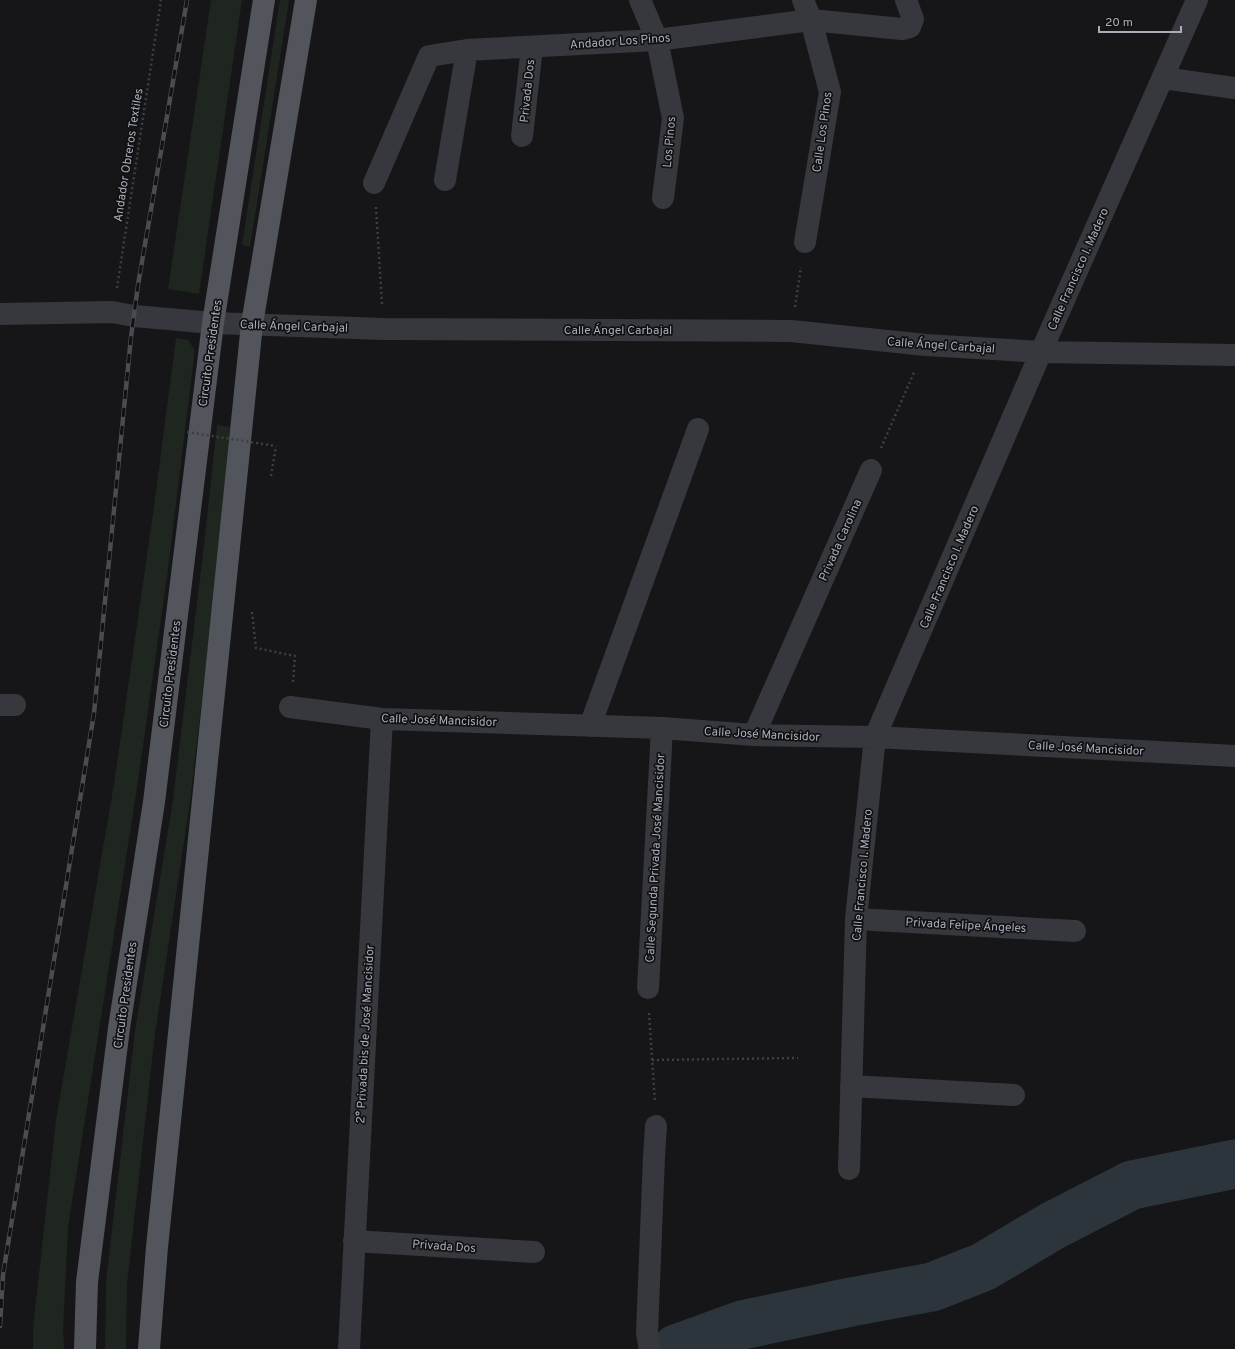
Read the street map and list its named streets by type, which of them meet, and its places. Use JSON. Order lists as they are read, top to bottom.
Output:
{
  "streets": {
    "main road": ["Circuito Presidentes"],
    "street": [
      "Andador Los Pinos",
      "Privada Dos",
      "Calle Los Pinos",
      "Los Pinos",
      "Calle Francisco I. Madero",
      "Calle Ángel Carbajal",
      "Privada Carolina",
      "Calle José Mancisidor",
      "Calle Segunda Privada José Mancisidor",
      "Privada Felipe Ángeles",
      "2° Privada bis de José Mancisidor"
    ],
    "path": ["Andador Obreros Textiles"]
  },
  "crossings": [
    ["Andador Los Pinos", "Privada Dos"],
    ["Andador Los Pinos", "Calle Los Pinos"],
    ["Andador Los Pinos", "Los Pinos"],
    ["Privada Dos", "2° Privada bis de José Mancisidor"],
    ["Andador Obreros Textiles", "Calle Ángel Carbajal"],
    ["Calle Francisco I. Madero", "Calle Ángel Carbajal"],
    ["Calle Francisco I. Madero", "Calle José Mancisidor"],
    ["Calle Francisco I. Madero", "Privada Felipe Ángeles"],
    ["Calle Ángel Carbajal", "Circuito Presidentes"],
    ["Privada Carolina", "Calle José Mancisidor"],
    ["Calle José Mancisidor", "Calle Segunda Privada José Mancisidor"],
    ["Calle José Mancisidor", "2° Privada bis de José Mancisidor"]
  ],
  "scale_bar": "20 m"
}
